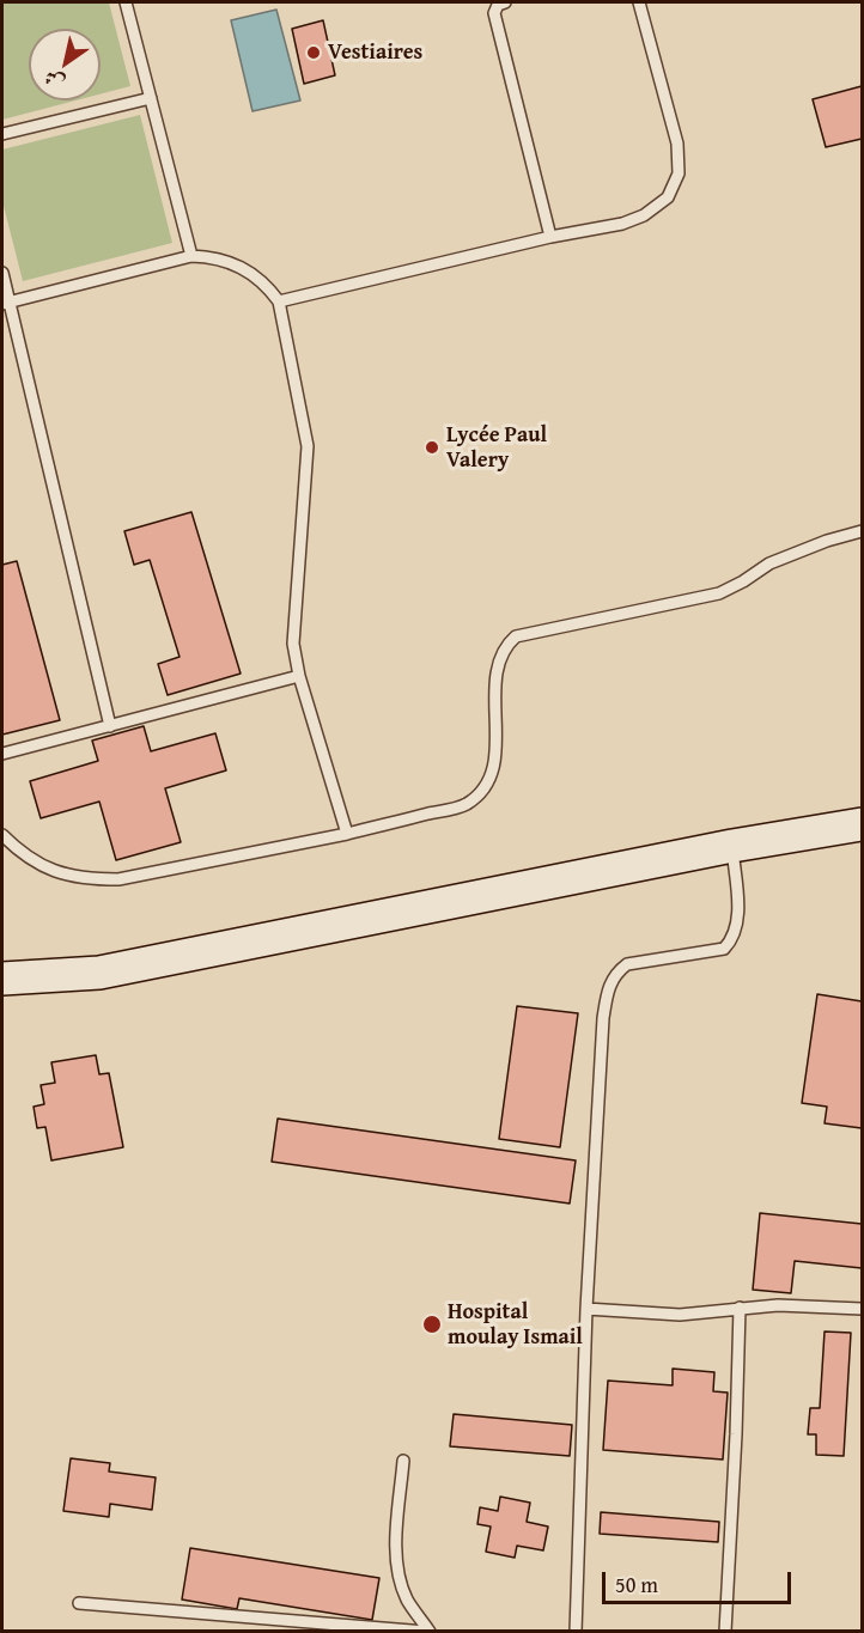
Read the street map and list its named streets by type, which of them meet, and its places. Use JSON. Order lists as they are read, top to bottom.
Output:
{
  "places": ["Vestiaires", "Lycée Paul Valery", "Hospital moulay Ismail"],
  "scale_bar": "50 m",
  "north": "bottom left"
}
